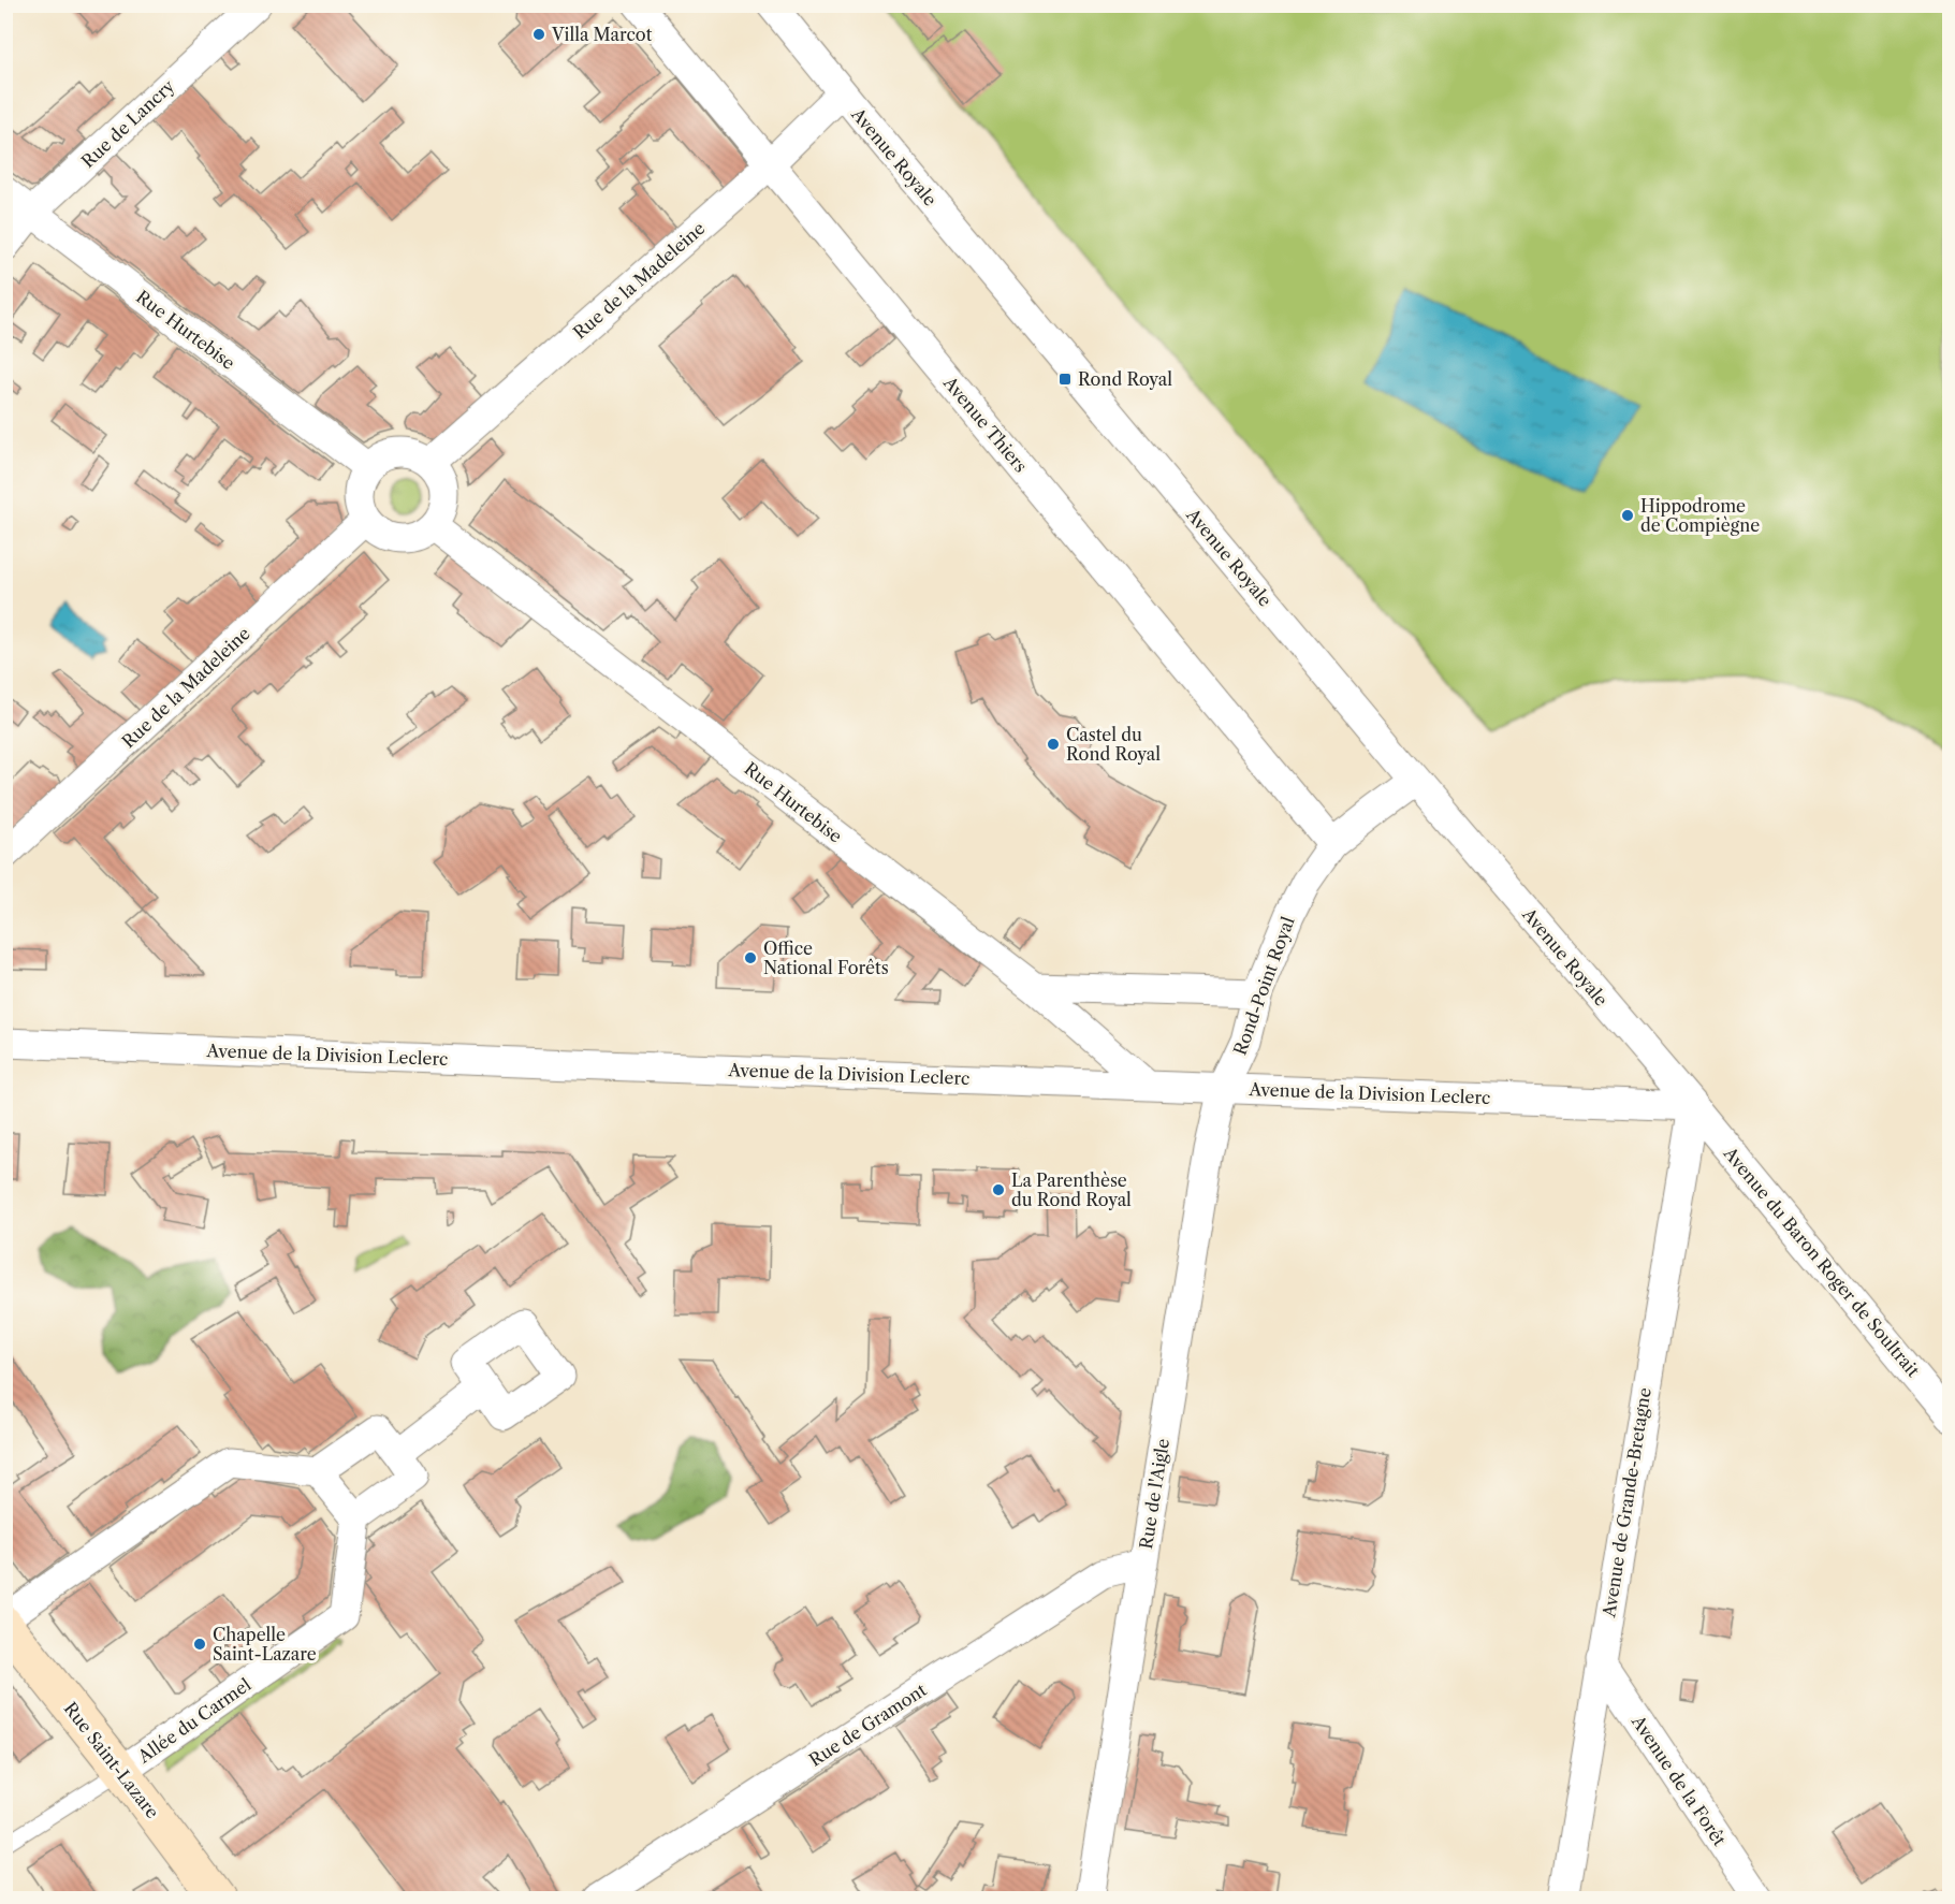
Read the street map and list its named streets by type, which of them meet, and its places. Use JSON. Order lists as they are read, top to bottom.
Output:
{
  "streets": {
    "main road": ["Rue Saint-Lazare"],
    "street": [
      "Rue de Lancry",
      "Avenue Royale",
      "Rue de la Madeleine",
      "Rue Hurtebise",
      "Avenue Thiers",
      "Rond-Point Royal",
      "Avenue de la Division Leclerc",
      "Avenue du Baron Roger de Soultrait",
      "Rue de l'Aigle",
      "Avenue de Grande-Bretagne",
      "Allée du Carmel",
      "Rue de Gramont",
      "Avenue de la Forêt"
    ]
  },
  "crossings": [
    ["Rue de Lancry", "Rue Hurtebise"],
    ["Avenue Royale", "Rue de la Madeleine"],
    ["Avenue Royale", "Rond-Point Royal"],
    ["Avenue Royale", "Avenue de la Division Leclerc"],
    ["Avenue Royale", "Avenue du Baron Roger de Soultrait"],
    ["Avenue Royale", "Avenue de Grande-Bretagne"],
    ["Rue de la Madeleine", "Rue Hurtebise"],
    ["Rue de la Madeleine", "Avenue Thiers"],
    ["Rue Hurtebise", "Avenue de la Division Leclerc"],
    ["Avenue Thiers", "Rond-Point Royal"],
    ["Rond-Point Royal", "Avenue de la Division Leclerc"],
    ["Rond-Point Royal", "Rue de l'Aigle"],
    ["Avenue de la Division Leclerc", "Avenue du Baron Roger de Soultrait"],
    ["Avenue de la Division Leclerc", "Rue de l'Aigle"],
    ["Avenue de la Division Leclerc", "Avenue de Grande-Bretagne"],
    ["Avenue du Baron Roger de Soultrait", "Avenue de Grande-Bretagne"],
    ["Rue de l'Aigle", "Rue de Gramont"],
    ["Avenue de Grande-Bretagne", "Avenue de la Forêt"],
    ["Allée du Carmel", "Rue Saint-Lazare"]
  ],
  "places": {
    "other": [
      "Villa Marcot",
      "Hippodrome de Compiègne",
      "Castel du Rond Royal",
      "Office National Forêts",
      "La Parenthèse du Rond Royal",
      "Chapelle Saint-Lazare"
    ],
    "transit": ["Rond Royal"]
  }
}
